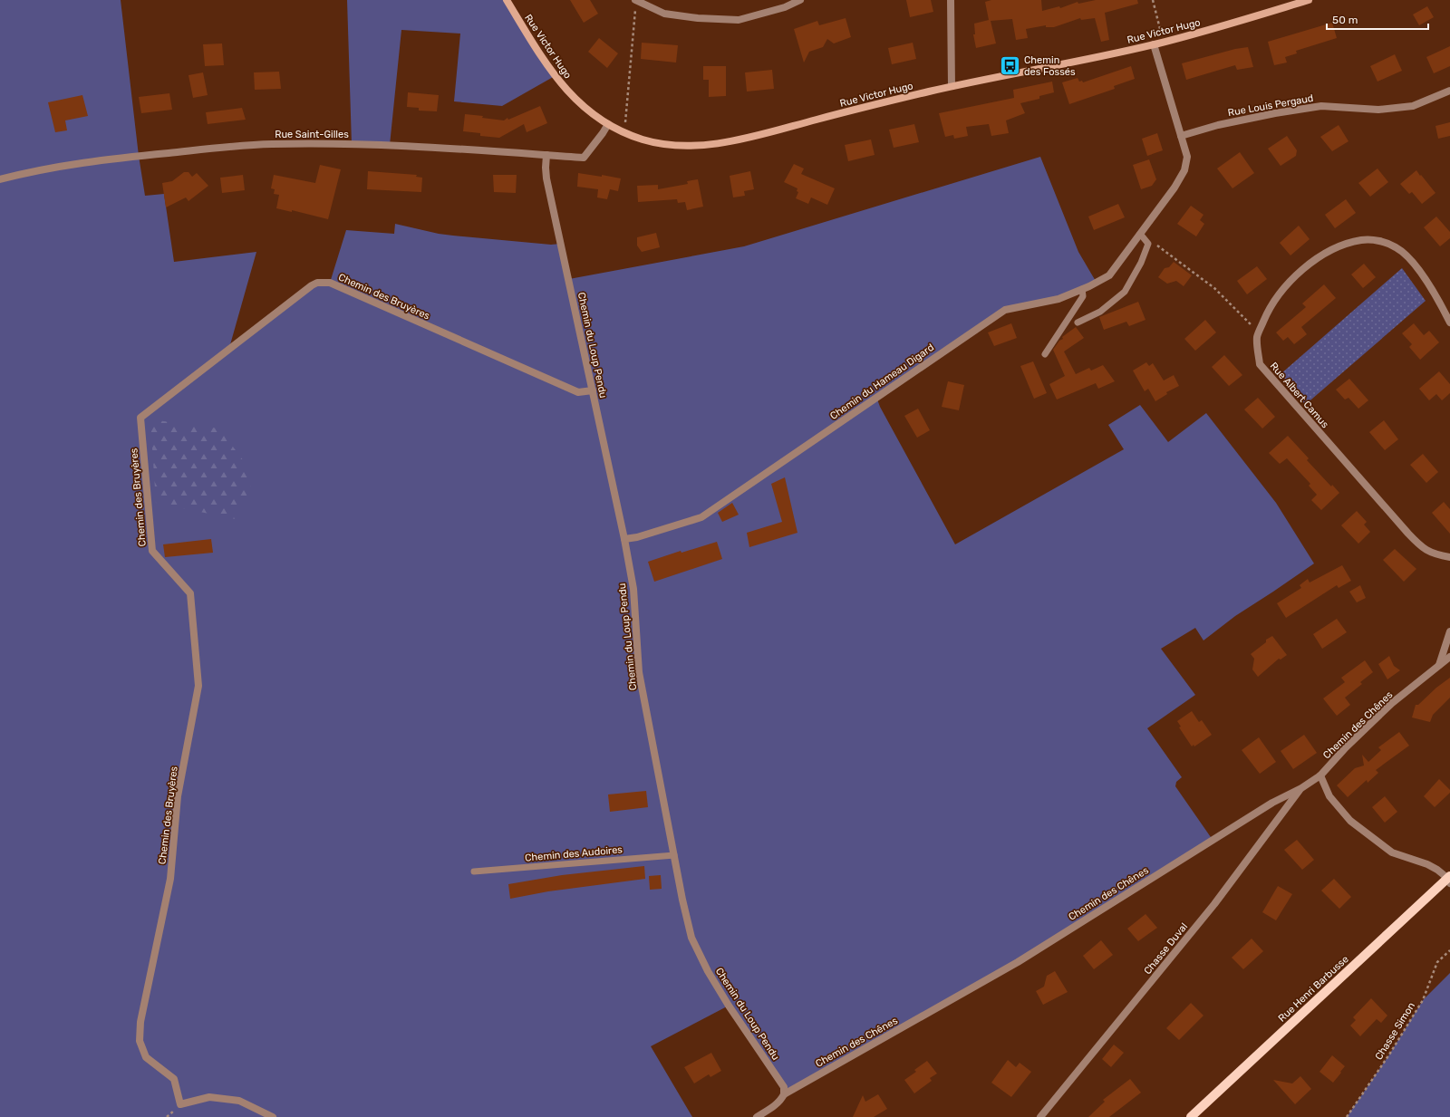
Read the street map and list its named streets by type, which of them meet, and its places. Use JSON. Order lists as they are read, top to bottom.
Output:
{
  "streets": {
    "main road": ["Rue Victor Hugo", "Rue Henri Barbusse"],
    "street": [
      "Rue Louis Pergaud",
      "Rue Saint-Gilles",
      "Chemin des Bruyères",
      "Chemin du Loup Pendu",
      "Chemin du Hameau Digard",
      "Rue Albert Camus",
      "Chemin des Chênes",
      "Chasse Duval"
    ],
    "lane": ["Chemin des Audoires"],
    "path": ["Chasse Simon"]
  },
  "crossings": [
    ["Rue Victor Hugo", "Rue Saint-Gilles"],
    ["Rue Victor Hugo", "Chemin du Hameau Digard"],
    ["Rue Louis Pergaud", "Chemin du Hameau Digard"],
    ["Rue Saint-Gilles", "Chemin du Loup Pendu"],
    ["Chemin des Bruyères", "Chemin du Loup Pendu"],
    ["Chemin du Loup Pendu", "Chemin du Hameau Digard"],
    ["Chemin du Loup Pendu", "Chemin des Chênes"],
    ["Chemin du Loup Pendu", "Chemin des Audoires"],
    ["Chemin des Chênes", "Chasse Duval"]
  ],
  "places": {
    "bus stop": ["Chemin des Fossés"]
  },
  "scale_bar": "50 m"
}
